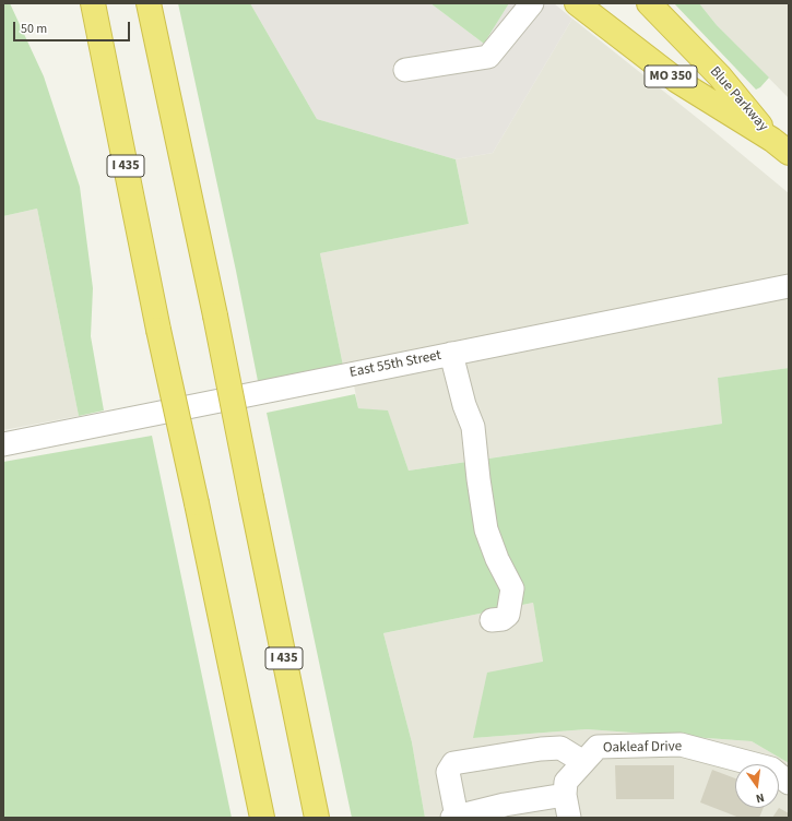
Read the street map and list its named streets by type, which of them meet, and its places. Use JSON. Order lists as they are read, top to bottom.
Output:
{
  "streets": {
    "highway": ["MO 350", "Blue Parkway", "I 435"],
    "street": ["East 55th Street", "Oakleaf Drive"]
  },
  "scale_bar": "50 m",
  "north": "bottom"
}
